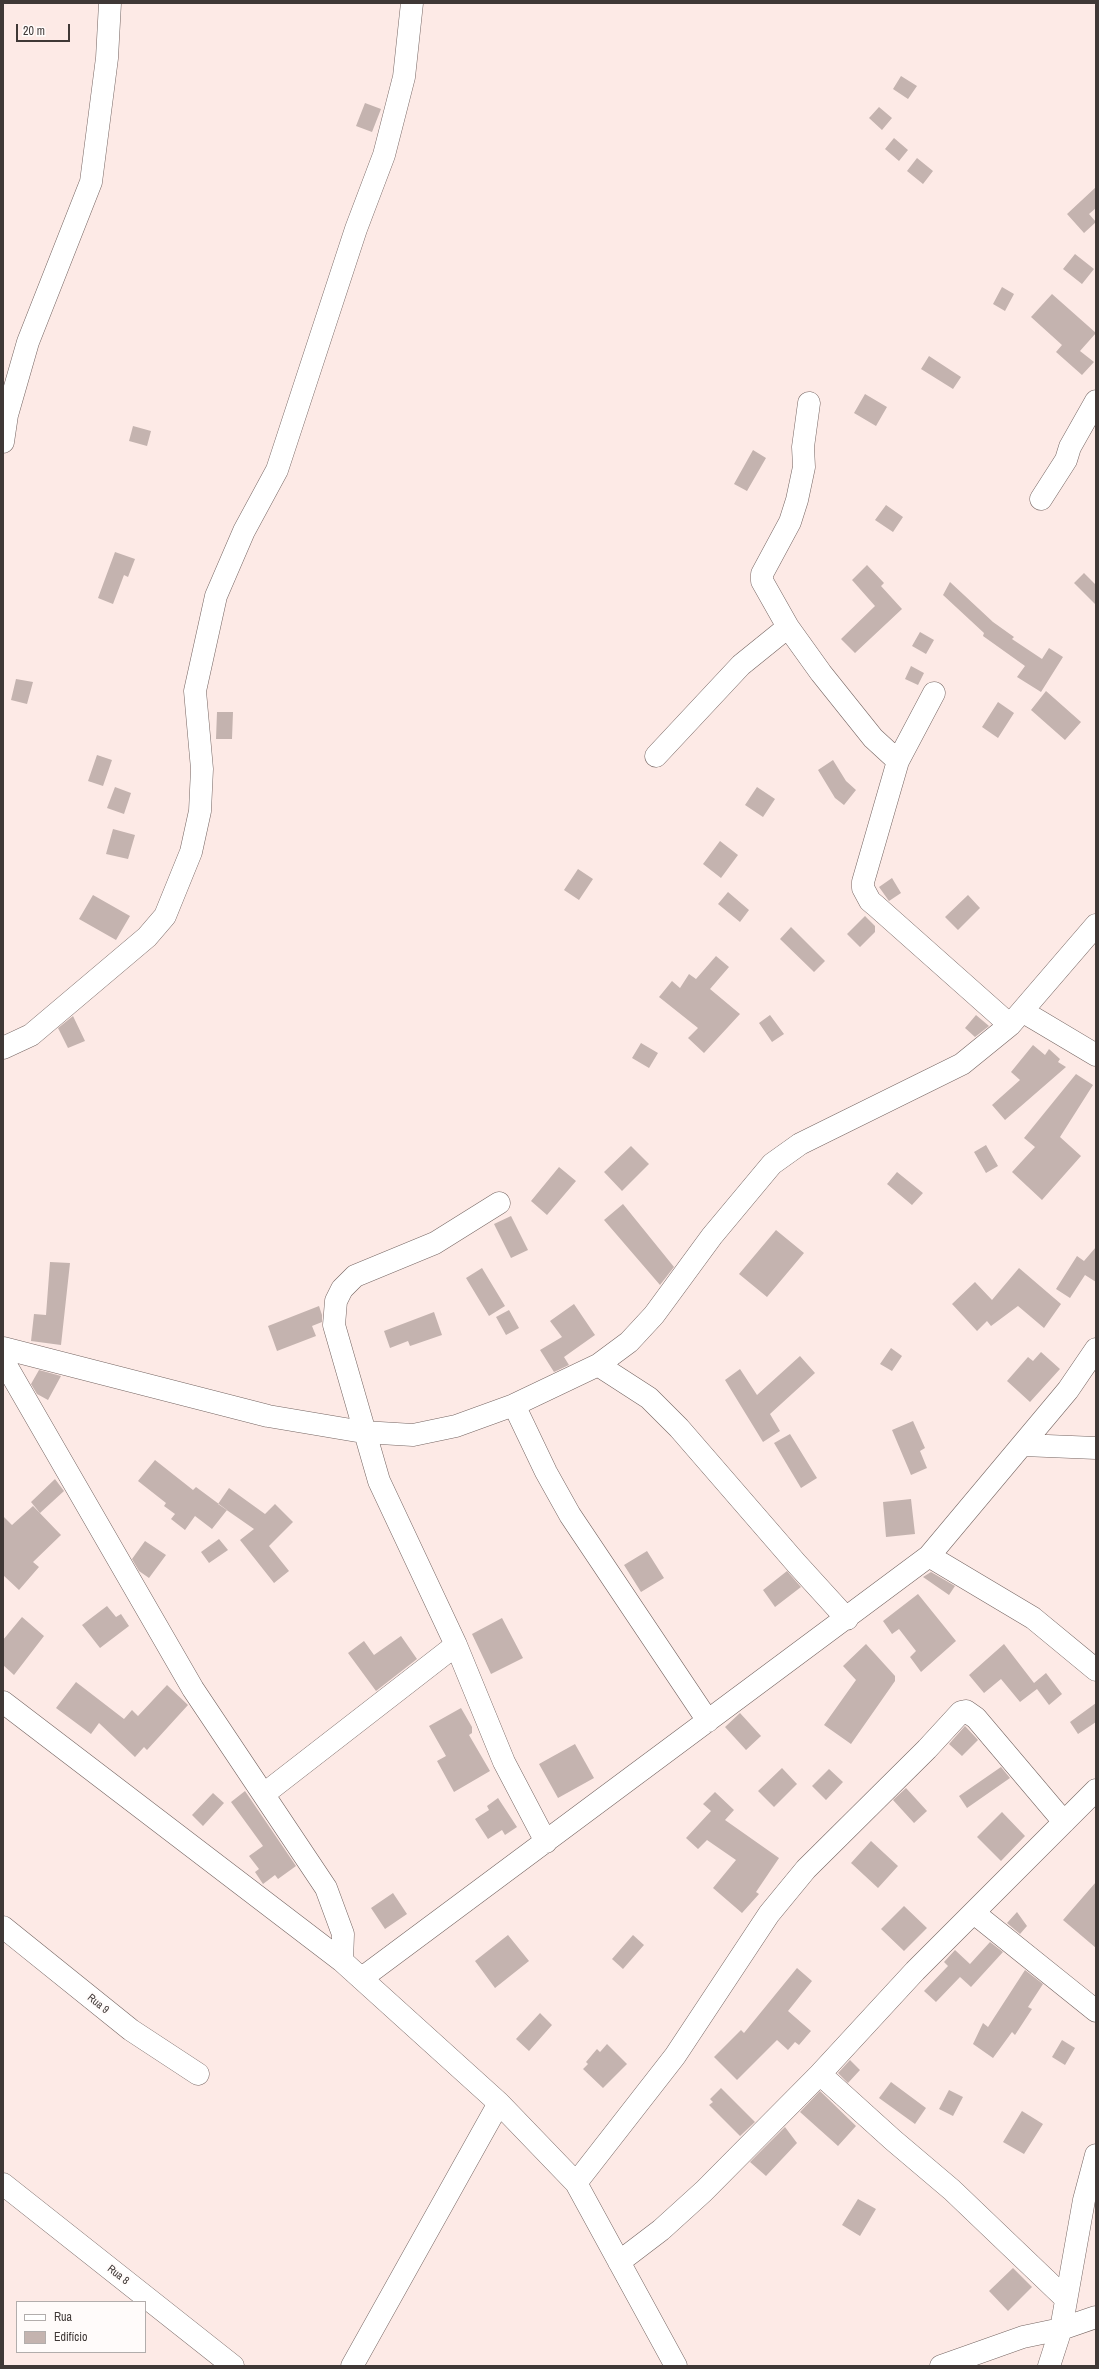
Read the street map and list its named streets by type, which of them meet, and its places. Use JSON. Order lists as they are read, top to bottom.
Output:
{
  "streets": {
    "street": ["Rua 9", "Rua 8"]
  },
  "legend": ["Rua", "Edifício"],
  "scale_bar": "20 m"
}
